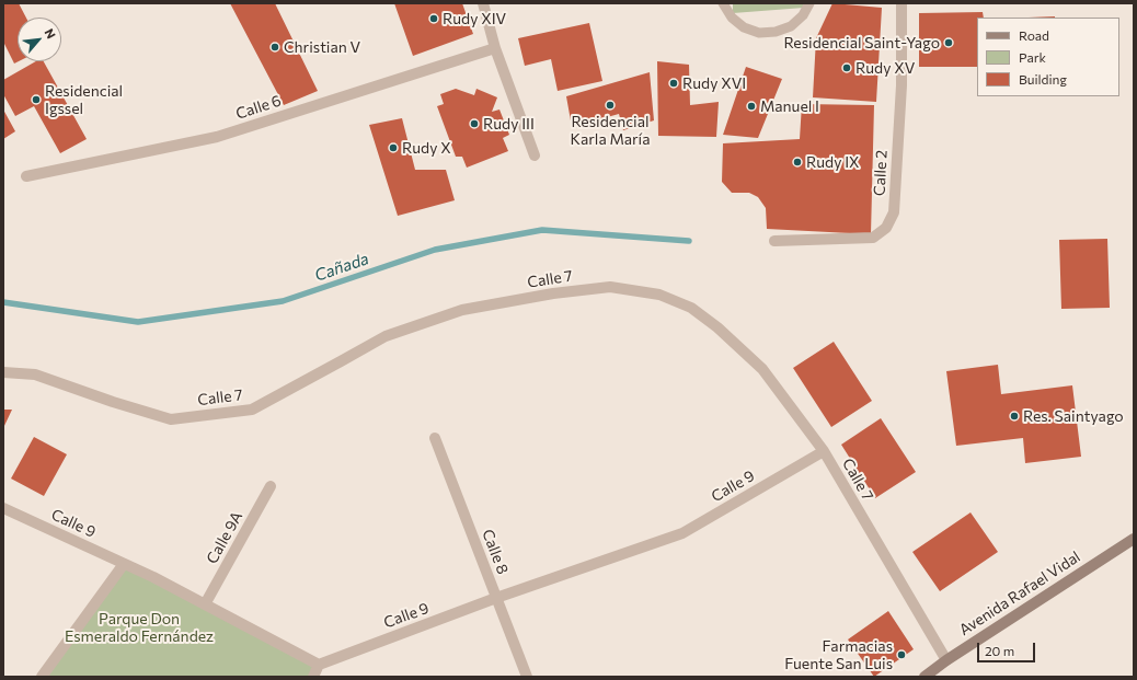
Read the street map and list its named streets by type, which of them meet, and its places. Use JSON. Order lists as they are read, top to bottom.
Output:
{
  "streets": {
    "main road": ["Avenida Rafael Vidal"],
    "street": [
      "Calle 6",
      "Calle 2",
      "Calle 7",
      "Calle 9",
      "Calle 9A",
      "Calle 8"
    ]
  },
  "crossings": [
    ["Calle 7", "Calle 9"],
    ["Calle 7", "Avenida Rafael Vidal"],
    ["Calle 9", "Calle 9A"],
    ["Calle 9", "Calle 8"]
  ],
  "water": ["Cañada"],
  "parks": ["Parque Don Esmeraldo Fernández"],
  "places": [
    "Rudy XIV",
    "Residencial Saint-Yago",
    "Christian V",
    "Rudy XV",
    "Rudy XVI",
    "Residencial Igssel",
    "Residencial Karla María",
    "Manuel I",
    "Rudy III",
    "Rudy X",
    "Rudy IX",
    "Res. Saintyago",
    "Farmacias Fuente San Luis"
  ],
  "legend": ["Road", "Park", "Building"],
  "scale_bar": "20 m",
  "north": "top right"
}
